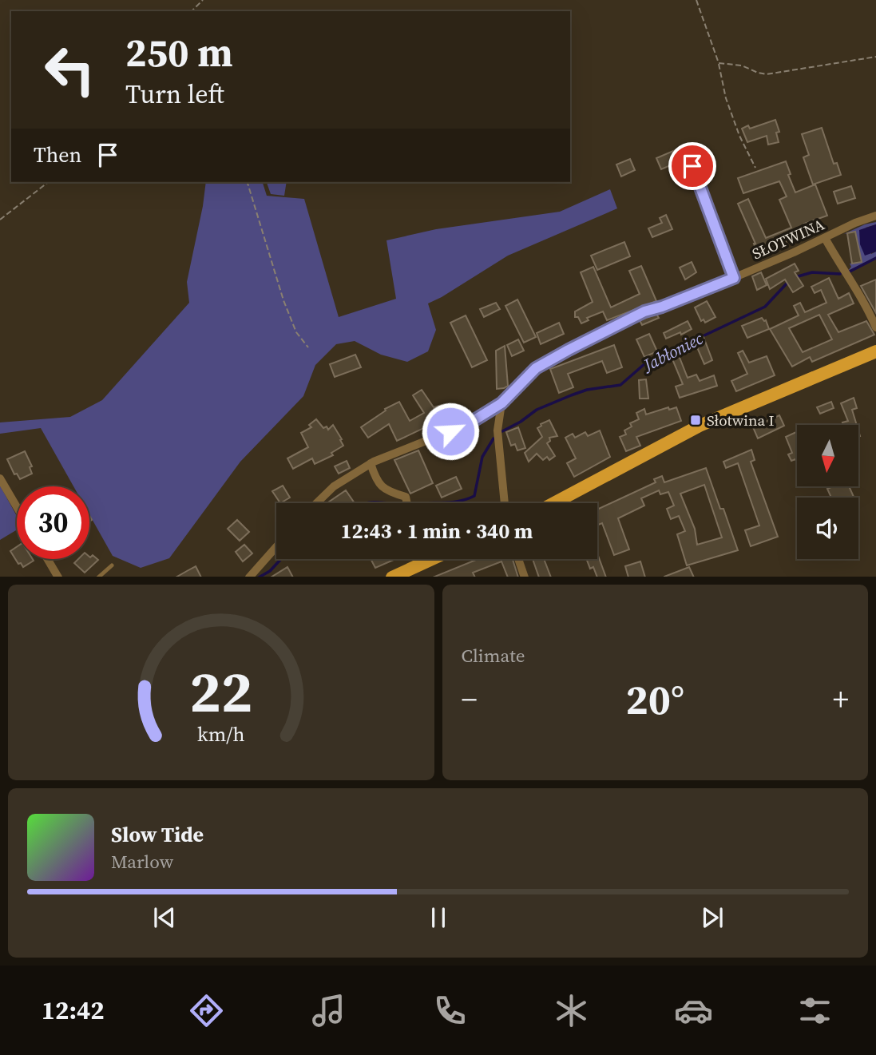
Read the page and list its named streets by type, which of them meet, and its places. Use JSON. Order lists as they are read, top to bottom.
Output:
{
  "streets": {
    "street": ["SŁOTWINA"]
  },
  "water": ["Jabłoniec"],
  "places": {
    "transit": ["Słotwina I"]
  },
  "north": "bottom",
  "page": {
    "turn": ["250 m", "Turn left"],
    "then": "Then",
    "limit": "30",
    "trip": "12:43 · 1 min · 340 m",
    "tile": "Climate",
    "heat": ["−", "20°", "+"],
    "song": ["Slow Tide", "Marlow"],
    "tabs": "12:42",
    "gauge": ["22", "km/h"]
  }
}
